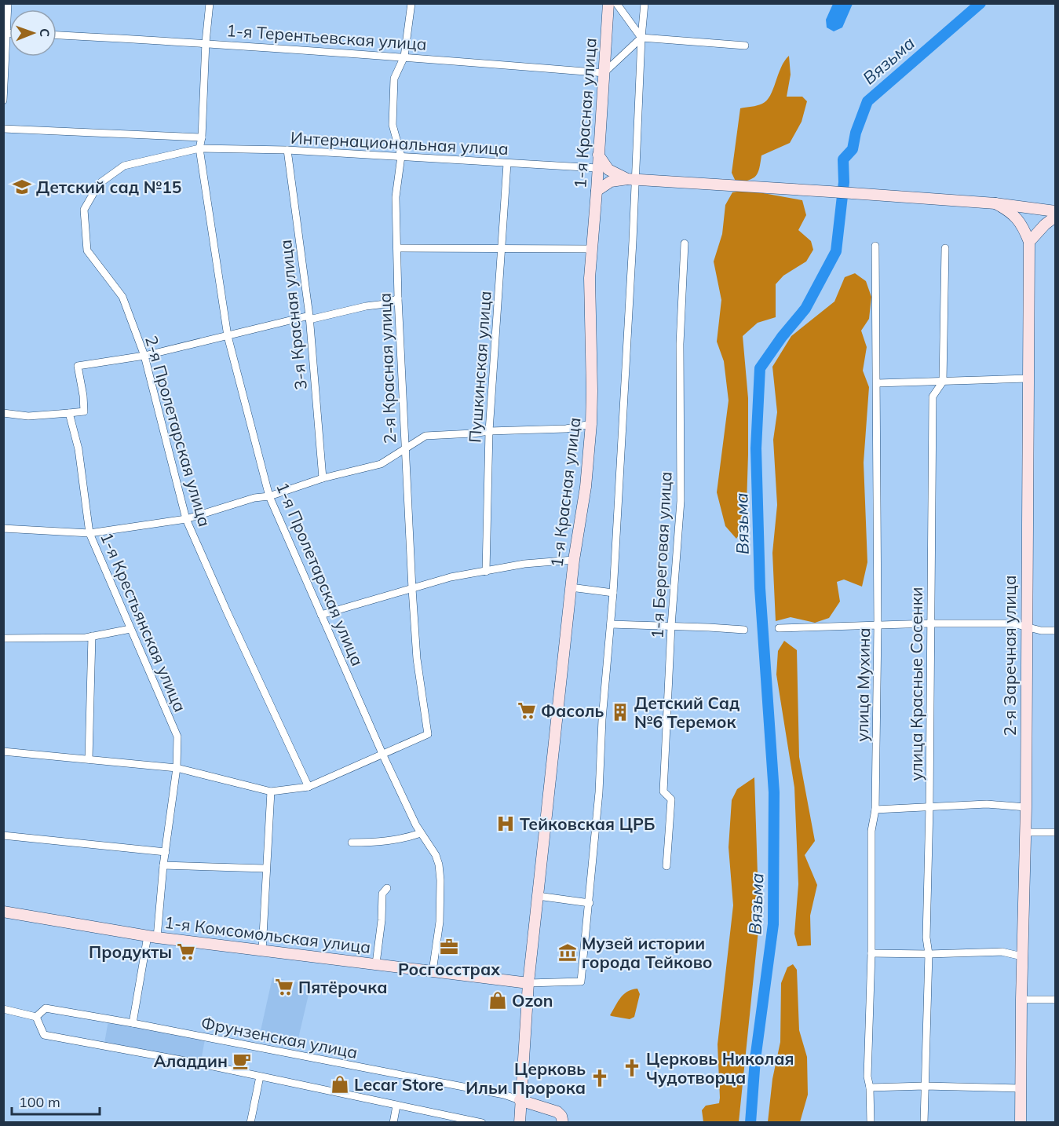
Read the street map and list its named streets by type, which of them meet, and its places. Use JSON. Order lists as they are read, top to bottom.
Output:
{
  "streets": {
    "main road": ["1-я Красная улица", "2-я Заречная улица", "1-я Комсомольская улица"],
    "street": [
      "1-я Терентьевская улица",
      "Интернациональная улица",
      "3-я Красная улица",
      "Пушкинская улица",
      "2-я Красная улица",
      "2-я Пролетарская улица",
      "1-я Береговая улица",
      "1-я Пролетарская улица",
      "1-я Крестьянская улица",
      "улица Красные Сосенки",
      "улица Мухина",
      "Фрунзенская улица"
    ]
  },
  "crossings": [
    ["1-я Терентьевская улица", "1-я Красная улица"],
    ["1-я Терентьевская улица", "2-я Красная улица"],
    ["1-я Терентьевская улица", "1-я Пролетарская улица"],
    ["1-я Красная улица", "Интернациональная улица"],
    ["1-я Красная улица", "1-я Комсомольская улица"],
    ["1-я Красная улица", "Фрунзенская улица"],
    ["Интернациональная улица", "3-я Красная улица"],
    ["Интернациональная улица", "Пушкинская улица"],
    ["Интернациональная улица", "2-я Красная улица"],
    ["Интернациональная улица", "2-я Пролетарская улица"],
    ["Интернациональная улица", "1-я Пролетарская улица"],
    ["2-я Красная улица", "1-я Пролетарская улица"],
    ["2-я Пролетарская улица", "1-я Пролетарская улица"],
    ["1-я Пролетарская улица", "1-я Комсомольская улица"],
    ["1-я Крестьянская улица", "1-я Комсомольская улица"],
    ["1-я Крестьянская улица", "Фрунзенская улица"]
  ],
  "water": ["Вязьма"],
  "places": {
    "school or university": ["Детский сад №15"],
    "supermarket": ["Фасоль", "Продукты", "Пятёрочка"],
    "building": ["Детский Сад №6 Теремок"],
    "hospital": ["Тейковская ЦРБ"],
    "office": ["Росгосстрах"],
    "museum": ["Музей истории города Тейково"],
    "shop": ["Ozon", "Lecar Store"],
    "cafe": ["Аладдин"],
    "church": ["Церковь Николая Чудотворца", "Церковь Ильи Пророка"]
  },
  "scale_bar": "100 m",
  "north": "right"
}
